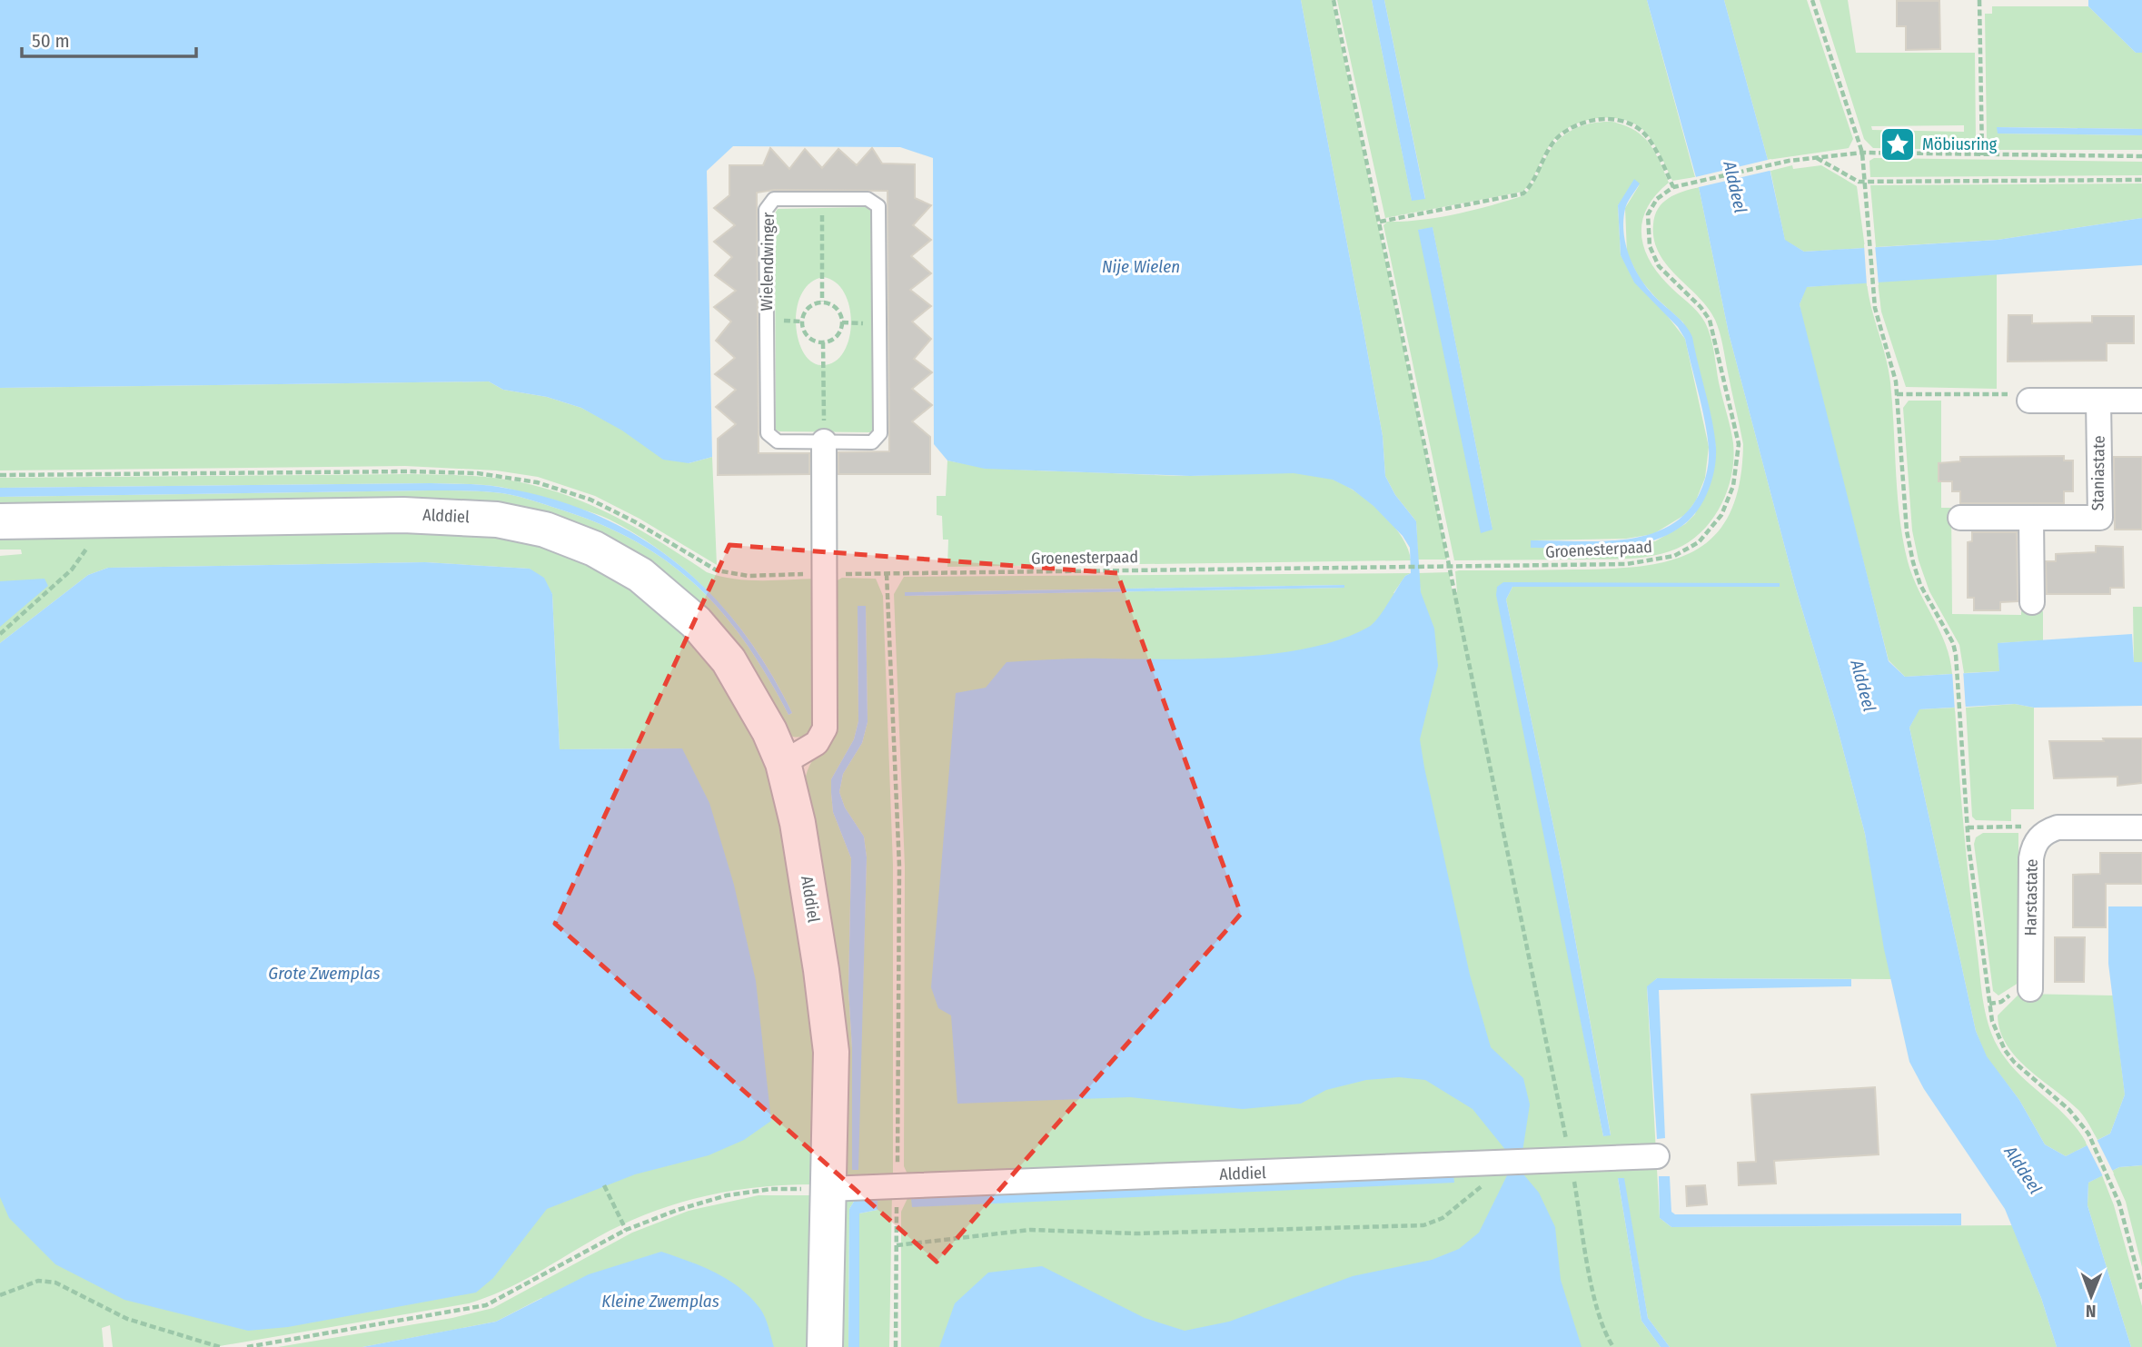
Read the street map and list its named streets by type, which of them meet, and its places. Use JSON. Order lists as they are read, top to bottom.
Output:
{
  "streets": {
    "street": ["Staniastate", "Alddiel", "Harstastate"],
    "lane": ["Wielendwinger"],
    "path": ["Groenesterpaad"]
  },
  "crossings": [
    ["Alddiel", "Groenesterpaad"]
  ],
  "water": [
    "Alddeel",
    "Nije Wielen",
    "Grote Zwemplas",
    "Kleine Zwemplas"
  ],
  "places": {
    "place": ["Möbiusring"]
  },
  "scale_bar": "50 m",
  "north": "bottom"
}
